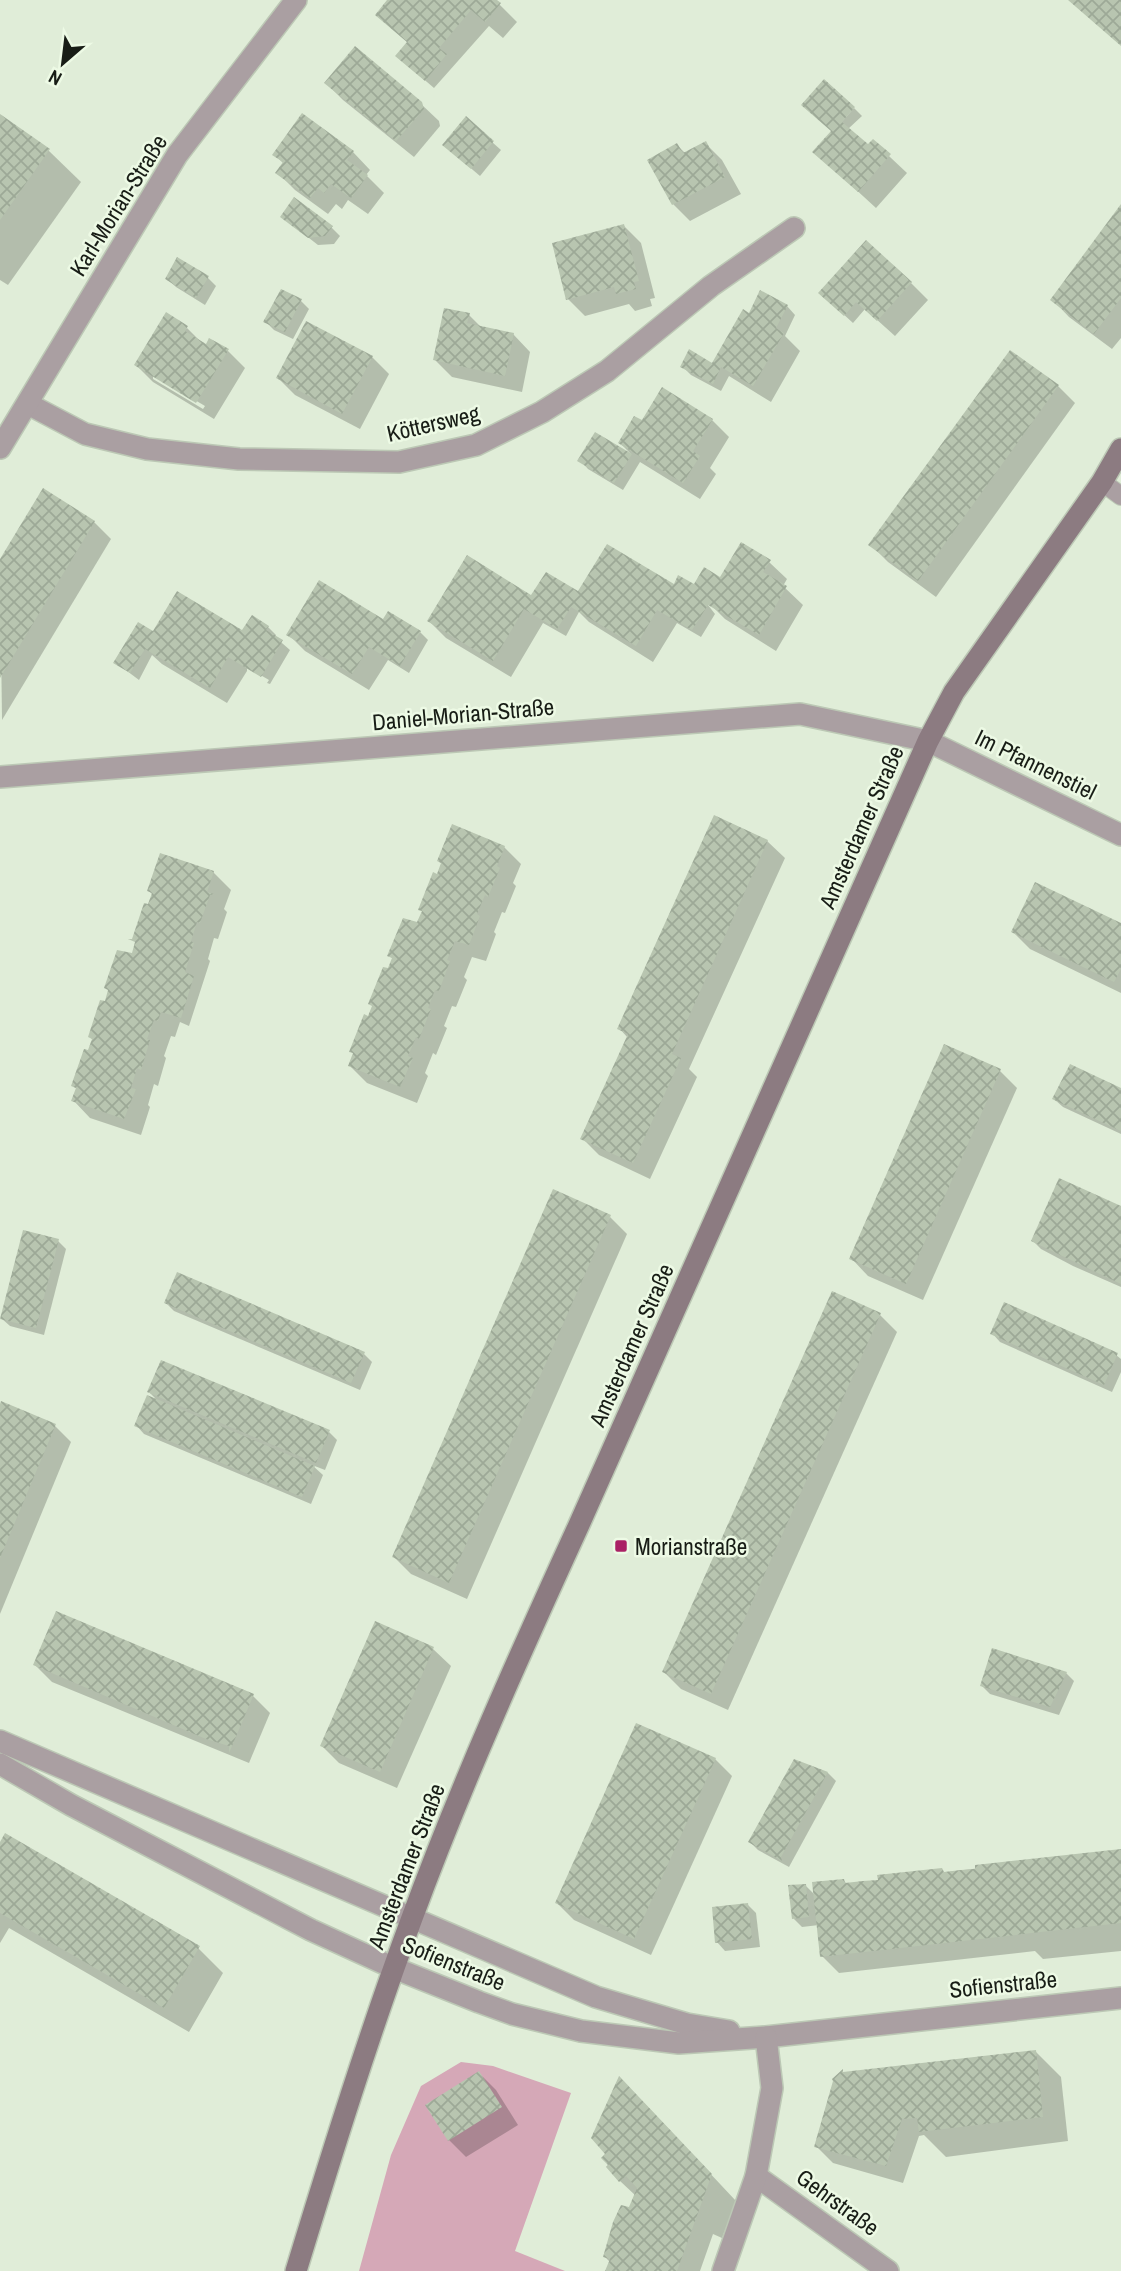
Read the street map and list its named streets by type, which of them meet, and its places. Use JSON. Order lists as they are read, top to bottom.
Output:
{
  "streets": {
    "street": [
      "Karl-Morian-Straße",
      "Köttersweg",
      "Daniel-Morian-Straße",
      "Im Pfannenstiel",
      "Amsterdamer Straße",
      "Sofienstraße",
      "Gehrstraße"
    ]
  },
  "crossings": [
    ["Karl-Morian-Straße", "Köttersweg"],
    ["Daniel-Morian-Straße", "Im Pfannenstiel"],
    ["Daniel-Morian-Straße", "Amsterdamer Straße"],
    ["Im Pfannenstiel", "Amsterdamer Straße"],
    ["Amsterdamer Straße", "Sofienstraße"]
  ],
  "places": {
    "transit": ["Morianstraße"]
  },
  "north": "bottom left"
}
